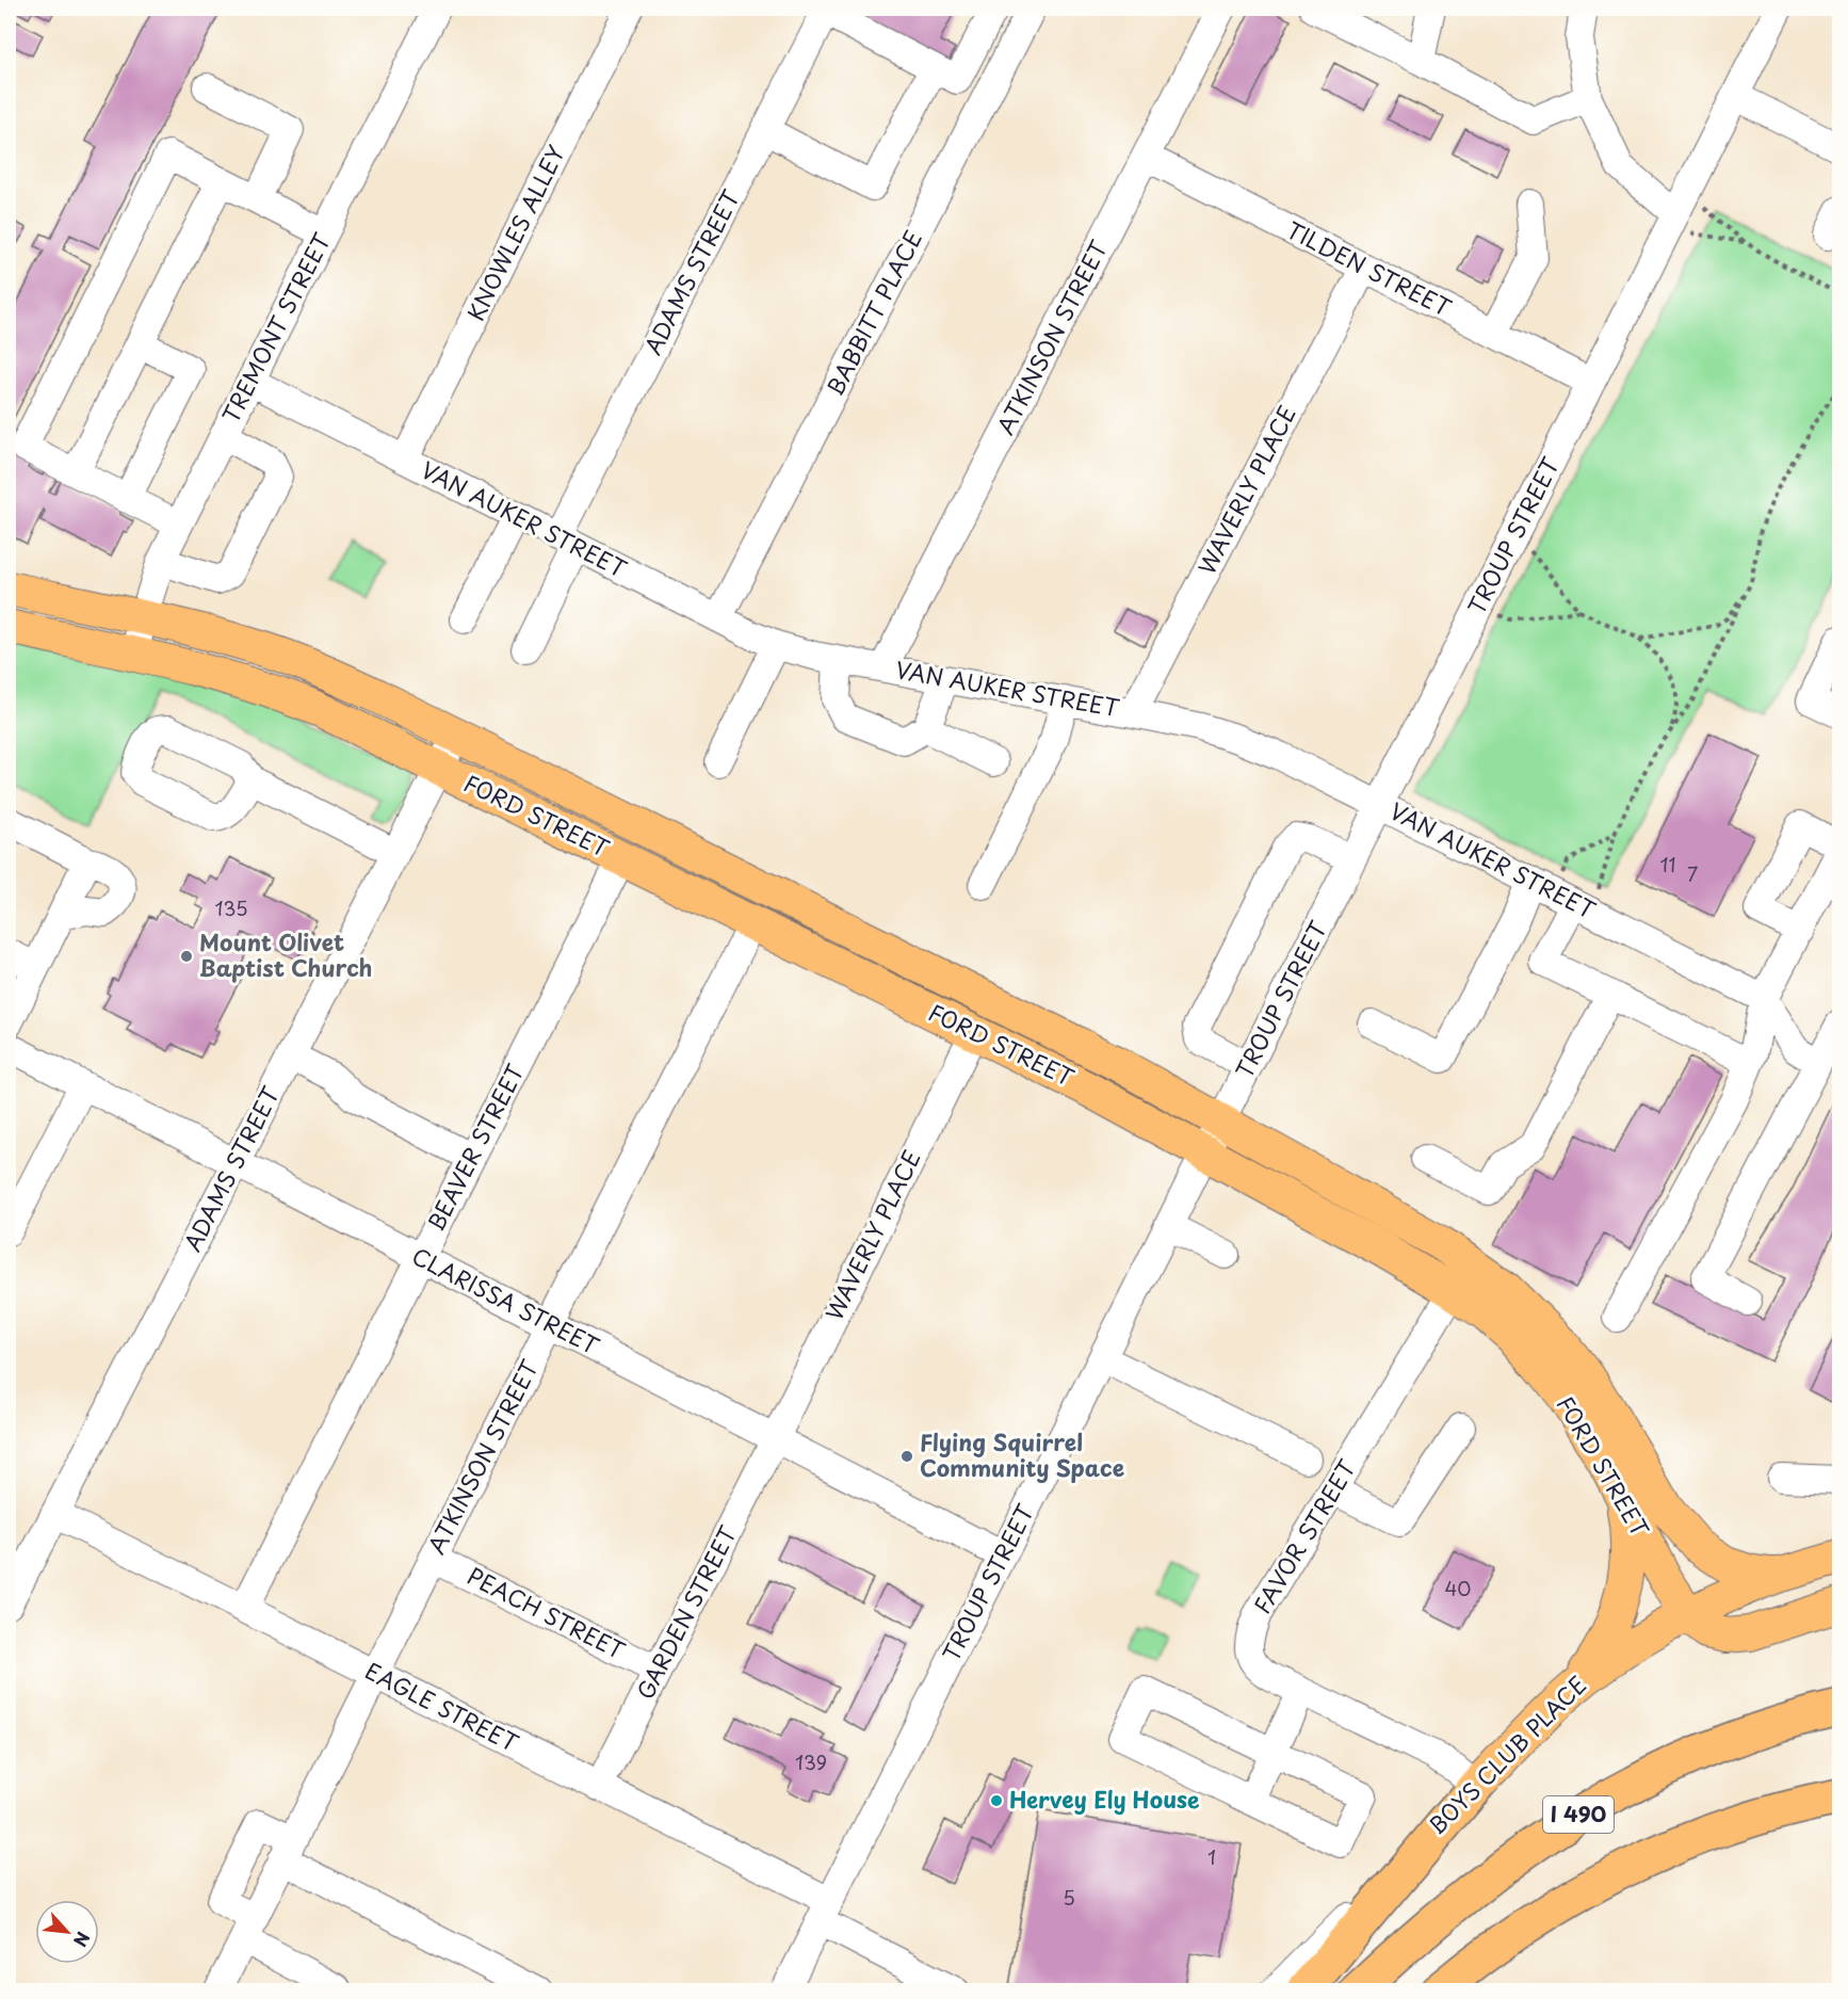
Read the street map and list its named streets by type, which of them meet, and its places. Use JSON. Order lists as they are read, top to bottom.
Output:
{
  "streets": {
    "highway": ["I 490"],
    "main road": ["FORD STREET", "BOYS CLUB PLACE"],
    "street": [
      "KNOWLES ALLEY",
      "TILDEN STREET",
      "ADAMS STREET",
      "BABBITT PLACE",
      "TREMONT STREET",
      "ATKINSON STREET",
      "WAVERLY PLACE",
      "VAN AUKER STREET",
      "TROUP STREET",
      "BEAVER STREET",
      "CLARISSA STREET",
      "FAVOR STREET",
      "GARDEN STREET",
      "PEACH STREET",
      "EAGLE STREET"
    ]
  },
  "crossings": [
    ["KNOWLES ALLEY", "VAN AUKER STREET"],
    ["TILDEN STREET", "ATKINSON STREET"],
    ["TILDEN STREET", "WAVERLY PLACE"],
    ["TILDEN STREET", "TROUP STREET"],
    ["ADAMS STREET", "VAN AUKER STREET"],
    ["ADAMS STREET", "FORD STREET"],
    ["ADAMS STREET", "CLARISSA STREET"],
    ["ADAMS STREET", "EAGLE STREET"],
    ["BABBITT PLACE", "VAN AUKER STREET"],
    ["TREMONT STREET", "VAN AUKER STREET"],
    ["TREMONT STREET", "FORD STREET"],
    ["ATKINSON STREET", "VAN AUKER STREET"],
    ["ATKINSON STREET", "FORD STREET"],
    ["ATKINSON STREET", "CLARISSA STREET"],
    ["ATKINSON STREET", "PEACH STREET"],
    ["ATKINSON STREET", "EAGLE STREET"],
    ["WAVERLY PLACE", "VAN AUKER STREET"],
    ["WAVERLY PLACE", "FORD STREET"],
    ["WAVERLY PLACE", "CLARISSA STREET"],
    ["WAVERLY PLACE", "GARDEN STREET"],
    ["VAN AUKER STREET", "TROUP STREET"],
    ["TROUP STREET", "FORD STREET"],
    ["TROUP STREET", "CLARISSA STREET"],
    ["TROUP STREET", "EAGLE STREET"],
    ["FORD STREET", "BEAVER STREET"],
    ["FORD STREET", "FAVOR STREET"],
    ["FORD STREET", "BOYS CLUB PLACE"],
    ["BEAVER STREET", "CLARISSA STREET"],
    ["BEAVER STREET", "EAGLE STREET"],
    ["CLARISSA STREET", "GARDEN STREET"],
    ["FAVOR STREET", "BOYS CLUB PLACE"],
    ["GARDEN STREET", "PEACH STREET"],
    ["GARDEN STREET", "EAGLE STREET"]
  ],
  "places": ["Mount Olivet Baptist Church", "Flying Squirrel Community Space", "Hervey Ely House"],
  "house_numbers": [
    "11",
    "7",
    "135",
    "40",
    "139",
    "1",
    "5"
  ],
  "north": "bottom right"
}
